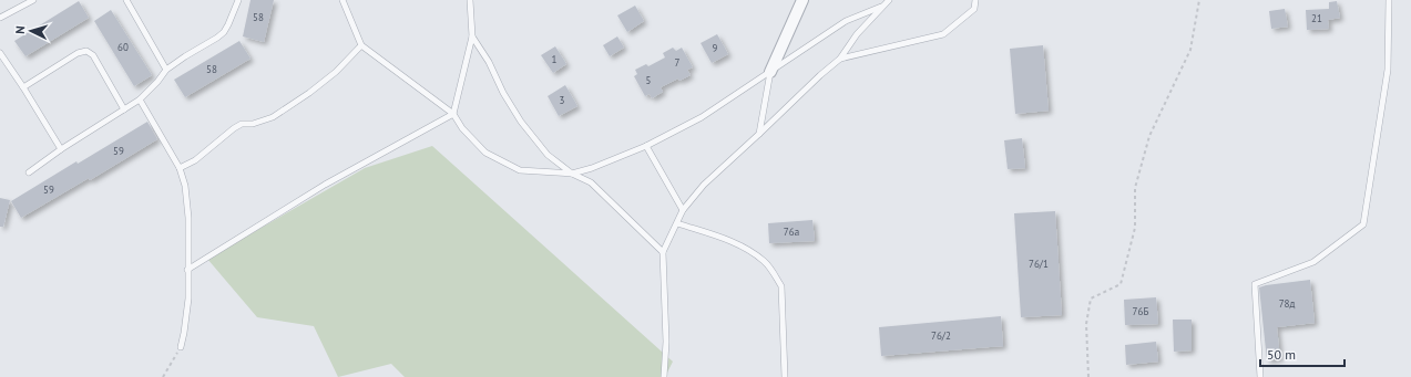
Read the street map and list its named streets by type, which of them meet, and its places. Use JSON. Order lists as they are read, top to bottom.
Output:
{
  "house_numbers": [
    "58",
    "21",
    "60",
    "9",
    "1",
    "7",
    "58",
    "5",
    "3",
    "59",
    "59",
    "76а",
    "76/1",
    "78д",
    "76Б",
    "76/2"
  ],
  "scale_bar": "50 m",
  "north": "left"
}
